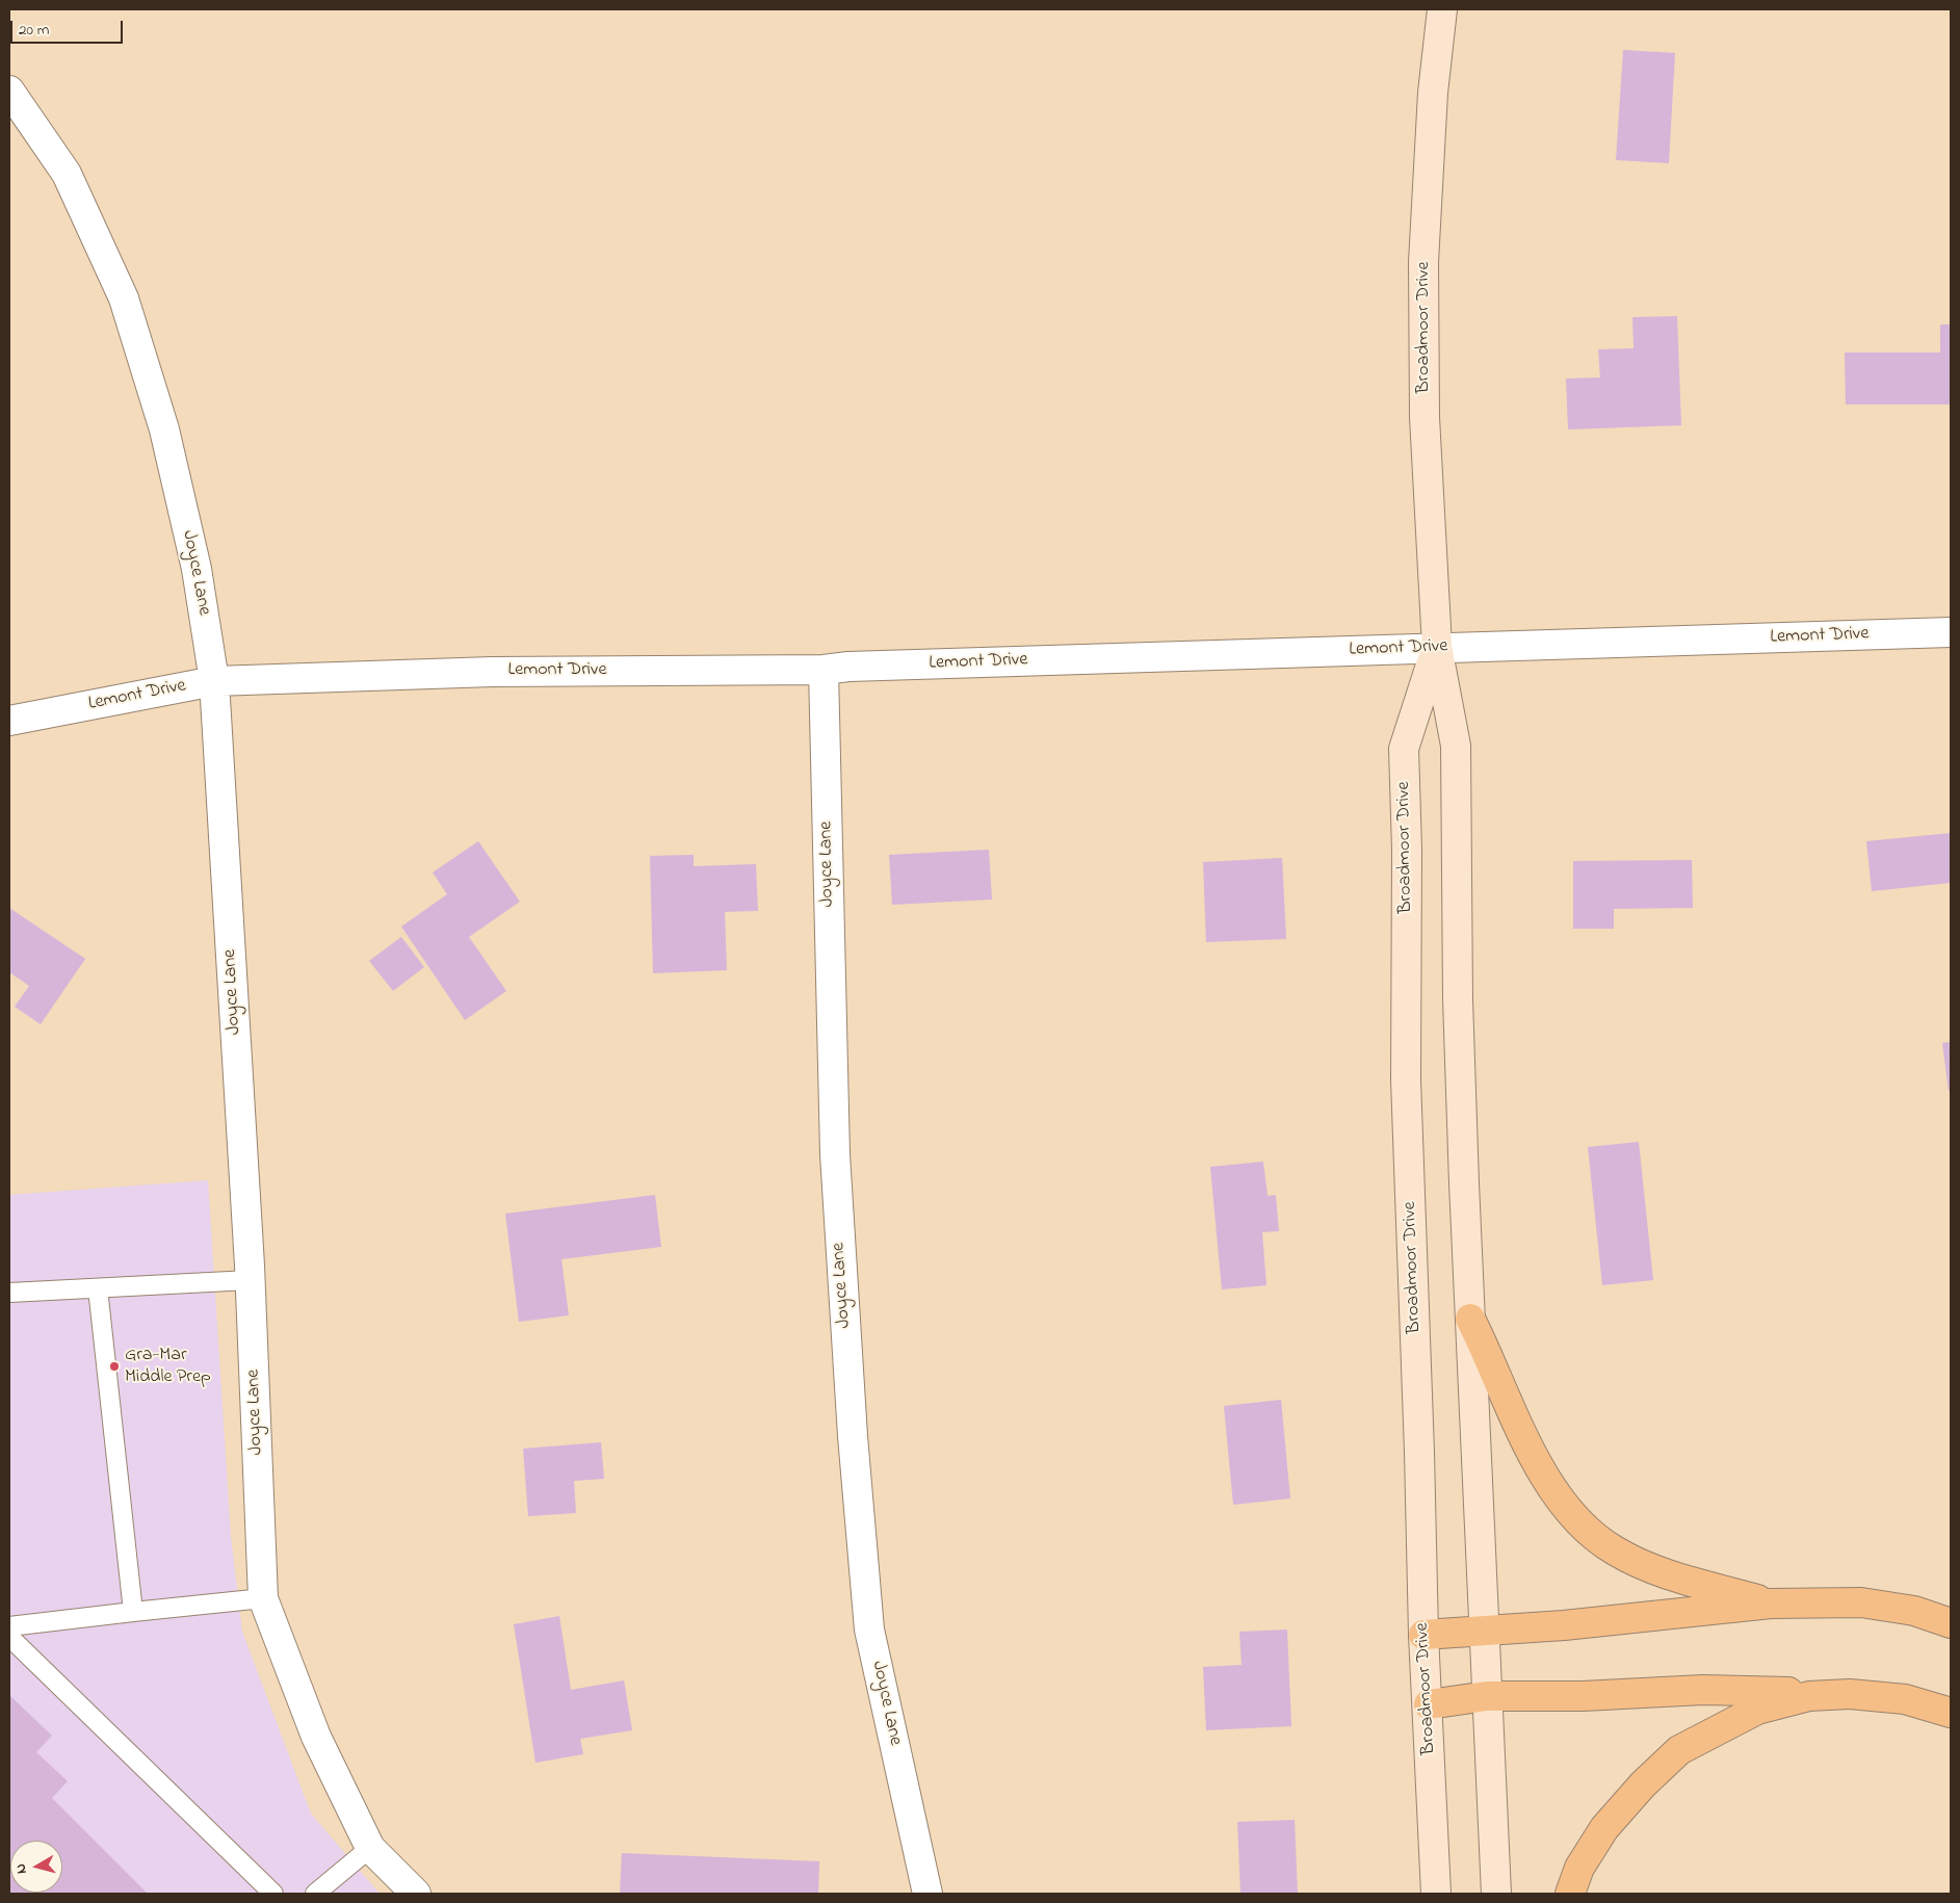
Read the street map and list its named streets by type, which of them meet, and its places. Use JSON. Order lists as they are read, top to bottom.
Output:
{
  "streets": {
    "main road": ["Broadmoor Drive"],
    "street": ["Joyce Lane", "Lemont Drive"]
  },
  "crossings": [
    ["Broadmoor Drive", "Lemont Drive"],
    ["Joyce Lane", "Lemont Drive"]
  ],
  "places": ["Gra-Mar Middle Prep"],
  "scale_bar": "20 m",
  "north": "left"
}
